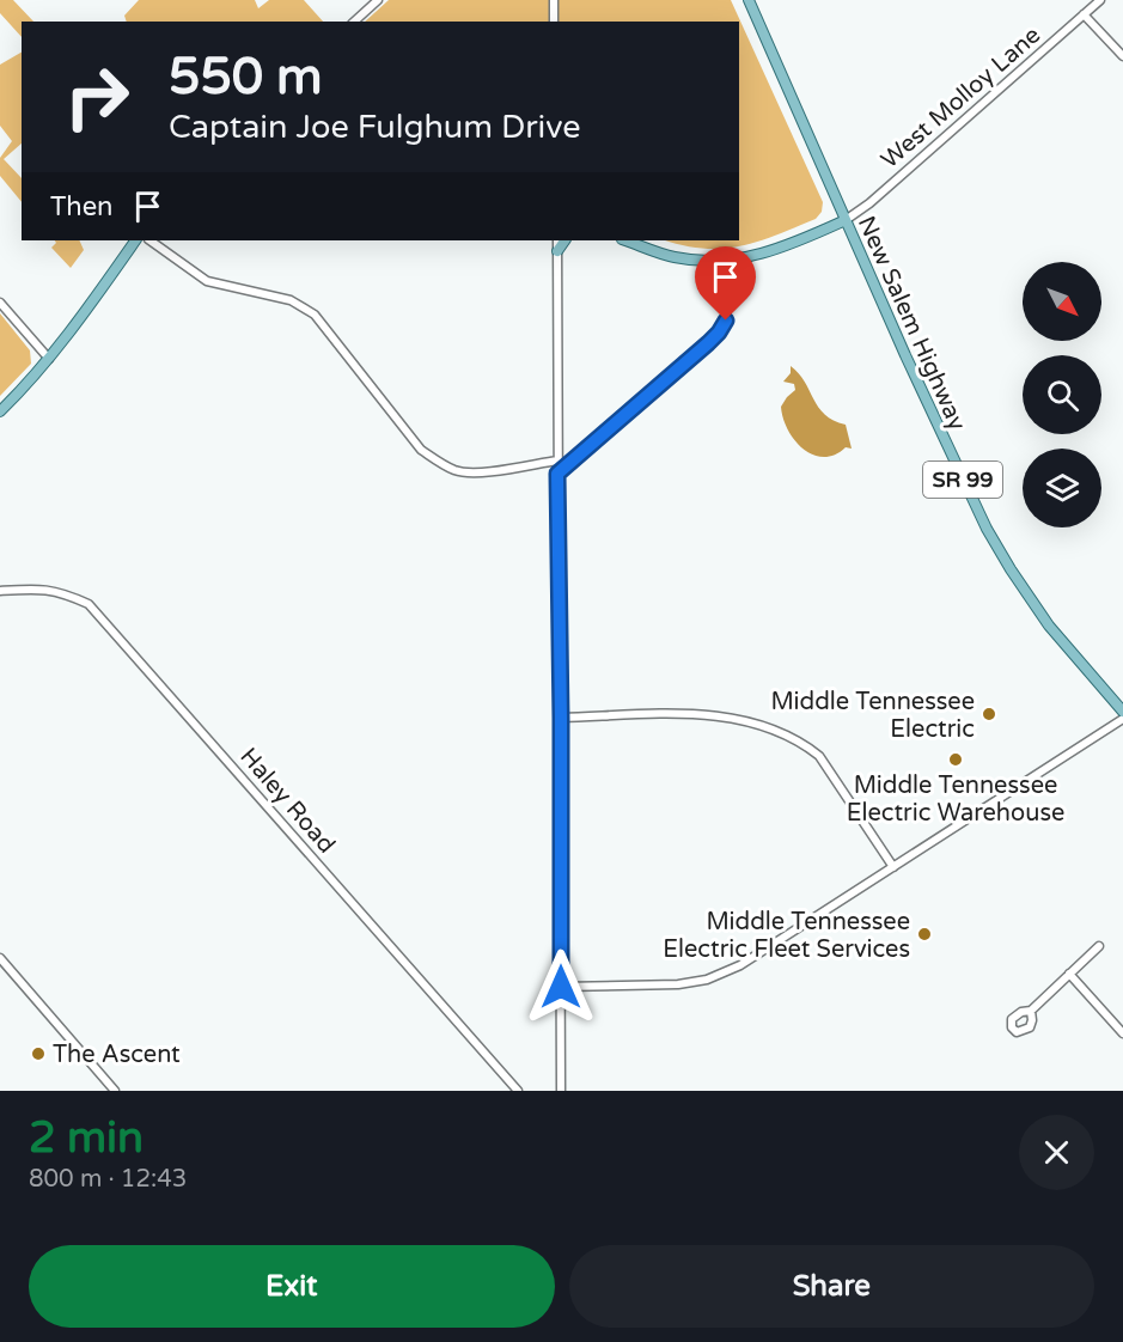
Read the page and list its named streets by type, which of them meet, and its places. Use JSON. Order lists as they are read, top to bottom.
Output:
{
  "streets": {
    "main road": ["New Salem Highway", "SR 99"],
    "street": ["West Molloy Lane", "Haley Road"]
  },
  "crossings": [
    ["West Molloy Lane", "New Salem Highway"]
  ],
  "places": [
    "Middle Tennessee Electric",
    "Middle Tennessee Electric Warehouse",
    "Middle Tennessee Electric Fleet Services",
    "The Ascent"
  ],
  "north": "bottom right",
  "page": {
    "turn": ["550 m", "Captain Joe Fulghum Drive"],
    "then": "Then",
    "heading": ["2 min", "800 m · 12:43"],
    "buttons": ["Exit", "Share"]
  }
}
